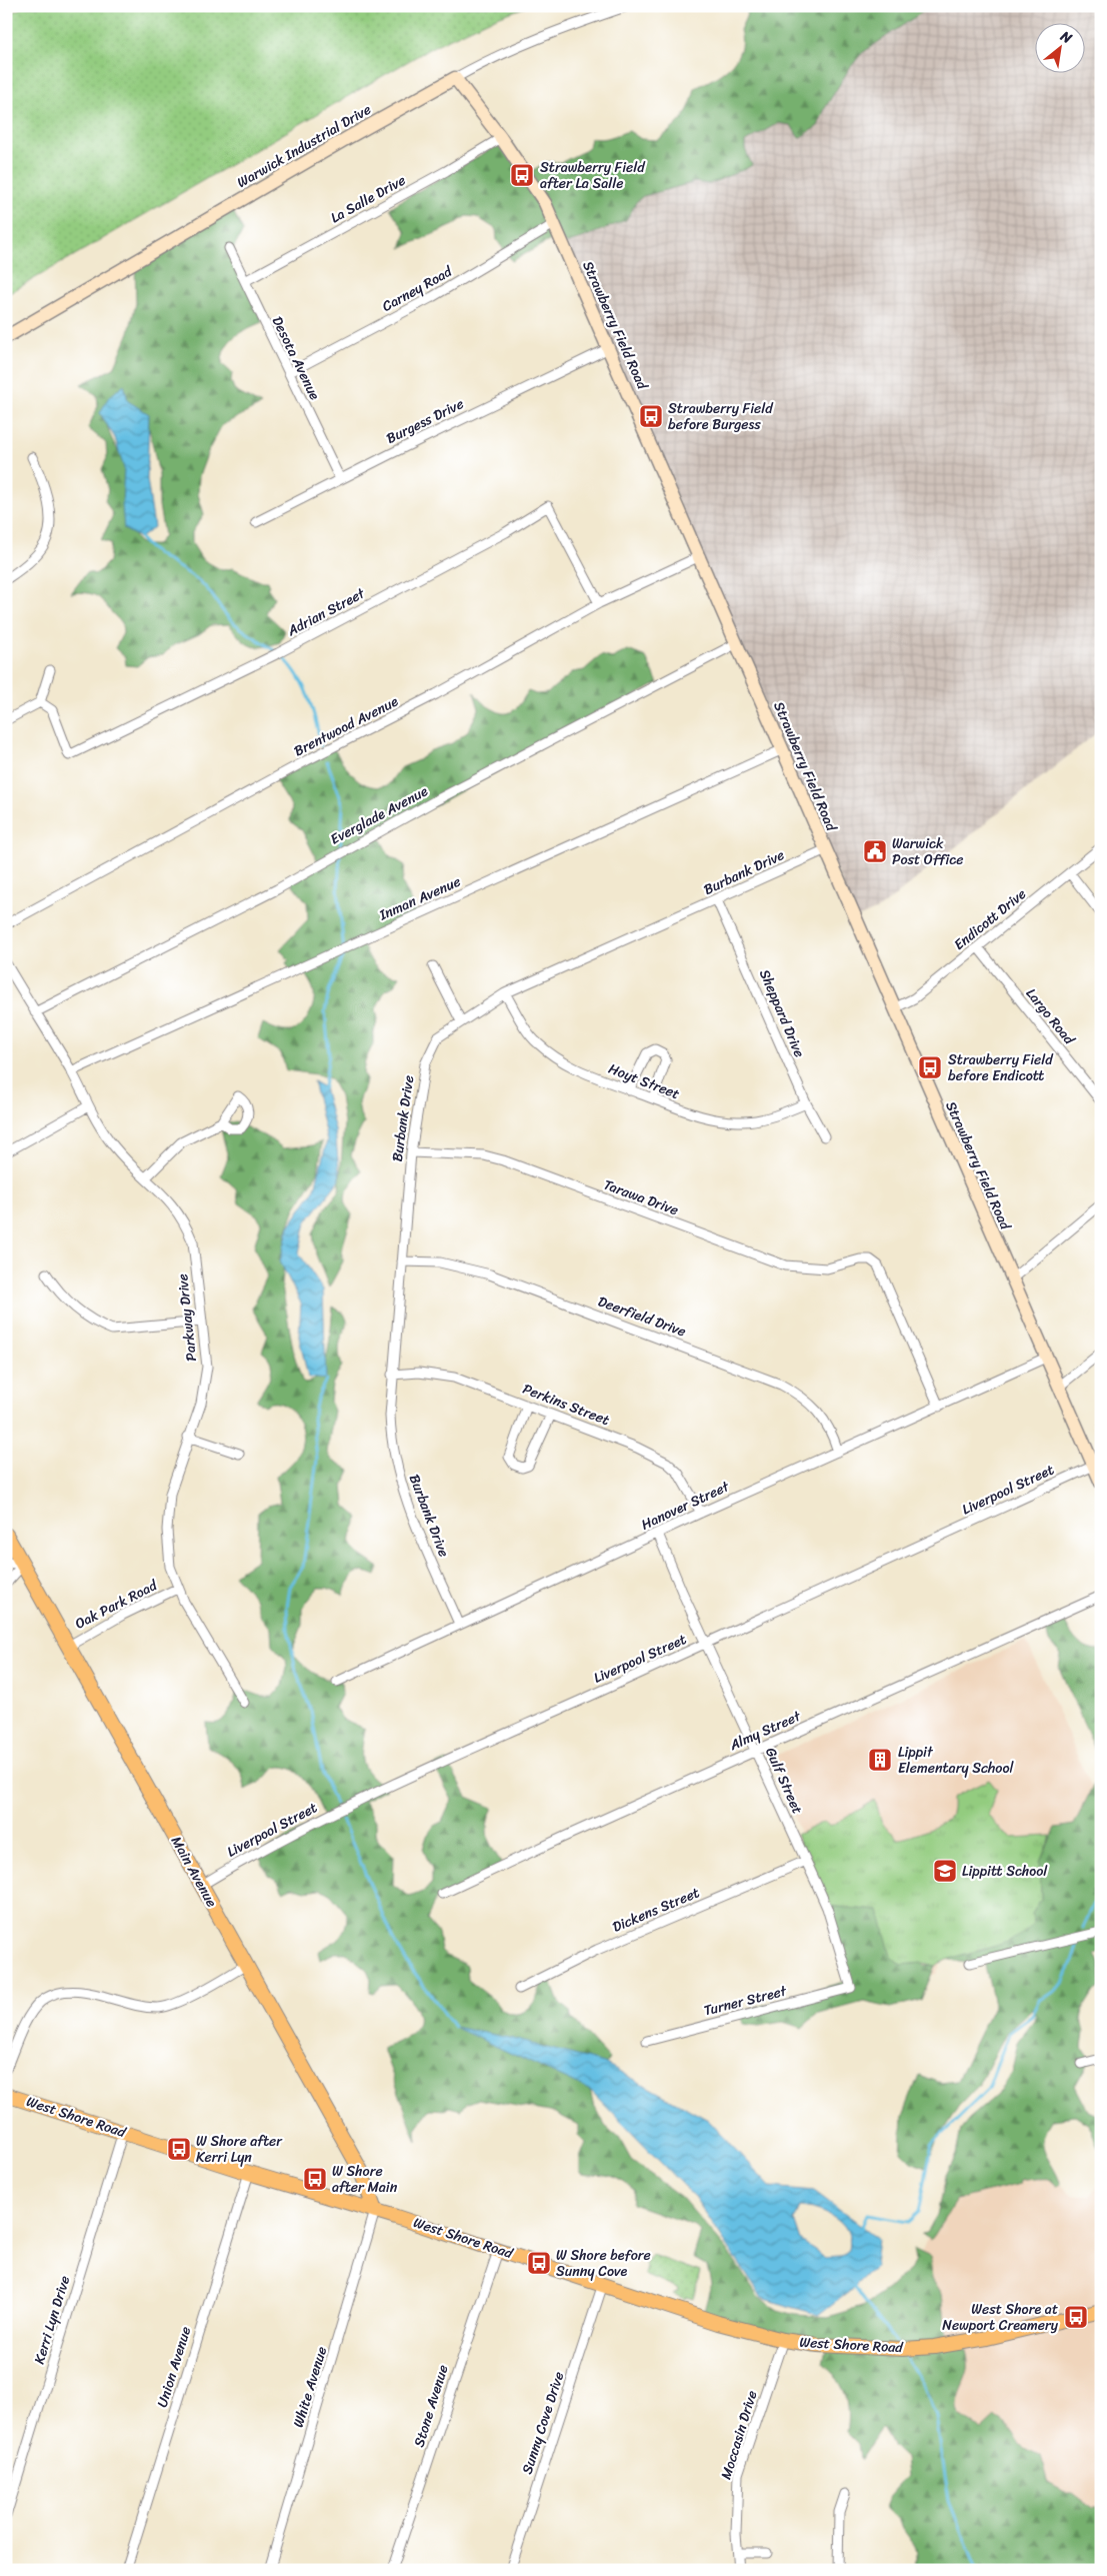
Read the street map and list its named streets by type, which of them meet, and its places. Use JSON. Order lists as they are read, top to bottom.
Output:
{
  "streets": {
    "main road": ["Main Avenue", "West Shore Road"],
    "street": [
      "Warwick Industrial Drive",
      "La Salle Drive",
      "Carney Road",
      "Strawberry Field Road",
      "Desota Avenue",
      "Burgess Drive",
      "Adrian Street",
      "Brentwood Avenue",
      "Everglade Avenue",
      "Burbank Drive",
      "Inman Avenue",
      "Endicott Drive",
      "Sheppard Drive",
      "Largo Road",
      "Hoyt Street",
      "Tarawa Drive",
      "Deerfield Drive",
      "Parkway Drive",
      "Perkins Street",
      "Liverpool Street",
      "Hanover Street",
      "Oak Park Road",
      "Almy Street",
      "Gulf Street",
      "Dickens Street",
      "Turner Street",
      "Kerri Lyn Drive",
      "Union Avenue",
      "White Avenue",
      "Stone Avenue",
      "Sunny Cove Drive",
      "Moccasin Drive"
    ]
  },
  "crossings": [
    ["Warwick Industrial Drive", "Strawberry Field Road"],
    ["La Salle Drive", "Strawberry Field Road"],
    ["La Salle Drive", "Desota Avenue"],
    ["Carney Road", "Strawberry Field Road"],
    ["Carney Road", "Desota Avenue"],
    ["Strawberry Field Road", "Burgess Drive"],
    ["Strawberry Field Road", "Brentwood Avenue"],
    ["Strawberry Field Road", "Everglade Avenue"],
    ["Strawberry Field Road", "Burbank Drive"],
    ["Strawberry Field Road", "Inman Avenue"],
    ["Strawberry Field Road", "Endicott Drive"],
    ["Strawberry Field Road", "Liverpool Street"],
    ["Strawberry Field Road", "Hanover Street"],
    ["Desota Avenue", "Burgess Drive"],
    ["Adrian Street", "Brentwood Avenue"],
    ["Everglade Avenue", "Parkway Drive"],
    ["Burbank Drive", "Sheppard Drive"],
    ["Burbank Drive", "Hoyt Street"],
    ["Burbank Drive", "Tarawa Drive"],
    ["Burbank Drive", "Deerfield Drive"],
    ["Burbank Drive", "Perkins Street"],
    ["Burbank Drive", "Hanover Street"],
    ["Inman Avenue", "Parkway Drive"],
    ["Endicott Drive", "Largo Road"],
    ["Sheppard Drive", "Hoyt Street"],
    ["Tarawa Drive", "Hanover Street"],
    ["Deerfield Drive", "Hanover Street"],
    ["Parkway Drive", "Oak Park Road"],
    ["Perkins Street", "Hanover Street"],
    ["Liverpool Street", "Gulf Street"],
    ["Liverpool Street", "Main Avenue"],
    ["Hanover Street", "Gulf Street"],
    ["Oak Park Road", "Main Avenue"],
    ["Almy Street", "Gulf Street"],
    ["Gulf Street", "Dickens Street"],
    ["Gulf Street", "Turner Street"],
    ["Main Avenue", "West Shore Road"],
    ["Main Avenue", "White Avenue"],
    ["West Shore Road", "Kerri Lyn Drive"],
    ["West Shore Road", "Union Avenue"],
    ["West Shore Road", "White Avenue"],
    ["West Shore Road", "Stone Avenue"],
    ["West Shore Road", "Sunny Cove Drive"],
    ["West Shore Road", "Moccasin Drive"]
  ],
  "places": {
    "bus stop": [
      "Strawberry Field after La Salle",
      "Strawberry Field before Burgess",
      "Strawberry Field before Endicott",
      "W Shore after Kerri Lyn",
      "W Shore after Main",
      "W Shore before Sunny Cove",
      "West Shore at Newport Creamery"
    ],
    "public building": ["Warwick Post Office"],
    "building": ["Lippit Elementary School"],
    "school or university": ["Lippitt School"]
  },
  "north": "top right"
}
